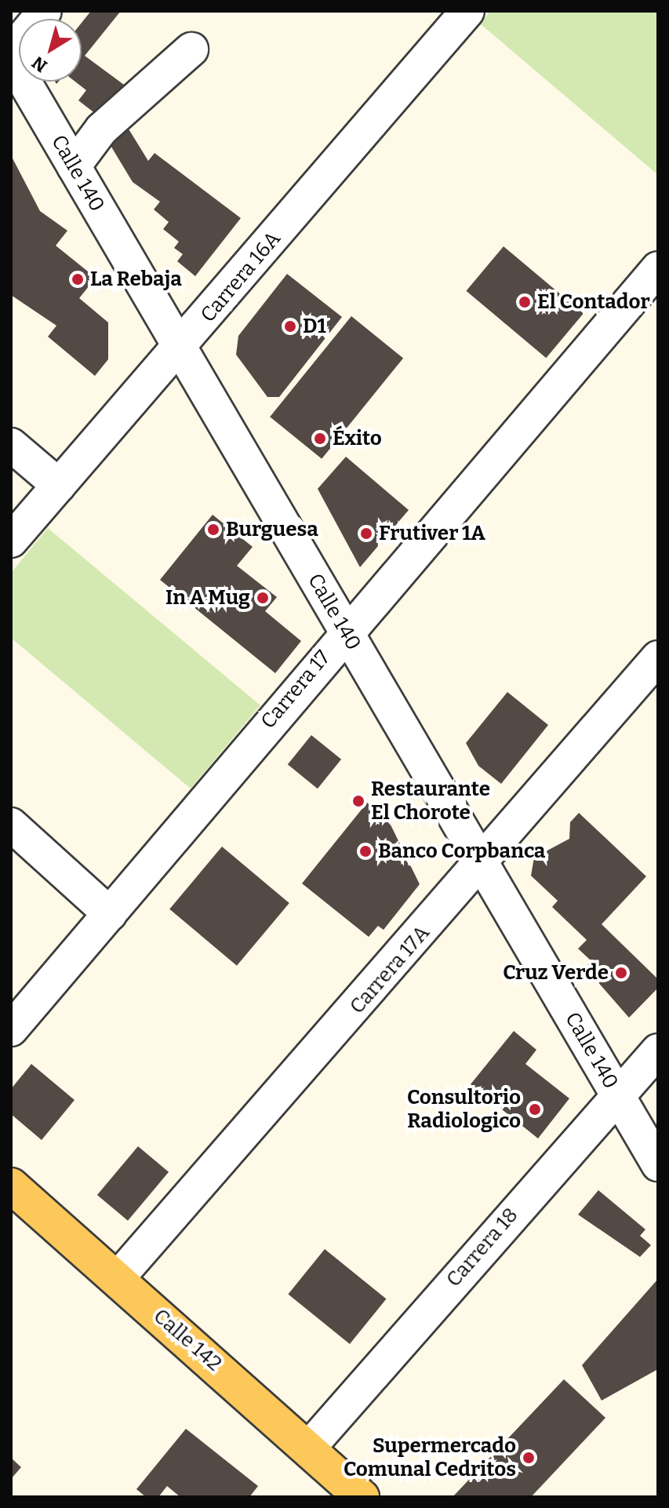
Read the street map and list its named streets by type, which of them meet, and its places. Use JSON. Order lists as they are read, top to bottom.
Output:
{
  "streets": {
    "main road": ["Calle 142"],
    "street": [
      "Calle 140",
      "Carrera 16A",
      "Carrera 17",
      "Carrera 17A",
      "Carrera 18"
    ]
  },
  "crossings": [
    ["Calle 140", "Carrera 16A"],
    ["Calle 140", "Carrera 17"],
    ["Calle 140", "Carrera 17A"],
    ["Calle 140", "Carrera 18"],
    ["Carrera 17A", "Calle 142"],
    ["Carrera 18", "Calle 142"]
  ],
  "places": [
    "La Rebaja",
    "El Contador",
    "D1",
    "Éxito",
    "Burguesa",
    "Frutiver 1A",
    "In A Mug",
    "Restaurante El Chorote",
    "Banco Corpbanca",
    "Cruz Verde",
    "Consultorio Radiologico",
    "Supermercado Comunal Cedritos"
  ],
  "north": "bottom left"
}
